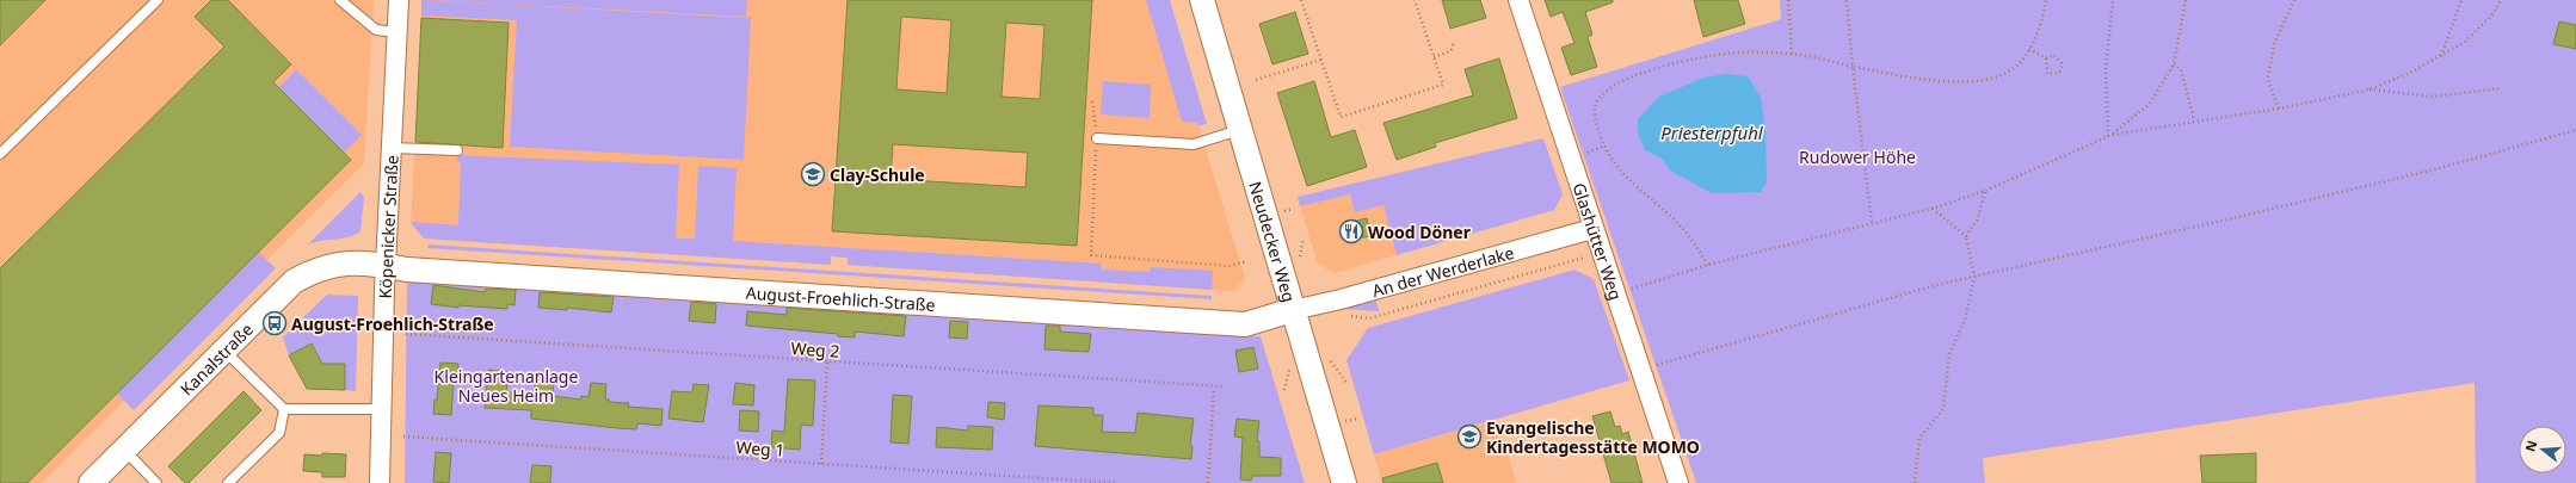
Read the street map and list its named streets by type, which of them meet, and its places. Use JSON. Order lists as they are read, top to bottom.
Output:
{
  "streets": {
    "street": [
      "Köpenicker Straße",
      "Neudecker Weg",
      "Glashütter Weg",
      "An der Werderlake",
      "August-Froehlich-Straße",
      "Kanalstraße"
    ],
    "path": ["Weg 2", "Weg 1"]
  },
  "crossings": [
    ["Köpenicker Straße", "August-Froehlich-Straße"],
    ["Köpenicker Straße", "Kanalstraße"],
    ["Neudecker Weg", "An der Werderlake"],
    ["Neudecker Weg", "August-Froehlich-Straße"],
    ["Glashütter Weg", "An der Werderlake"],
    ["An der Werderlake", "August-Froehlich-Straße"],
    ["August-Froehlich-Straße", "Kanalstraße"]
  ],
  "water": ["Priesterpfuhl"],
  "parks": ["Rudower Höhe", "Kleingartenanlage Neues Heim"],
  "places": {
    "school or university": ["Clay-Schule", "Evangelische Kindertagesstätte MOMO"],
    "restaurant": ["Wood Döner"],
    "bus stop": ["August-Froehlich-Straße"]
  },
  "north": "left"
}
